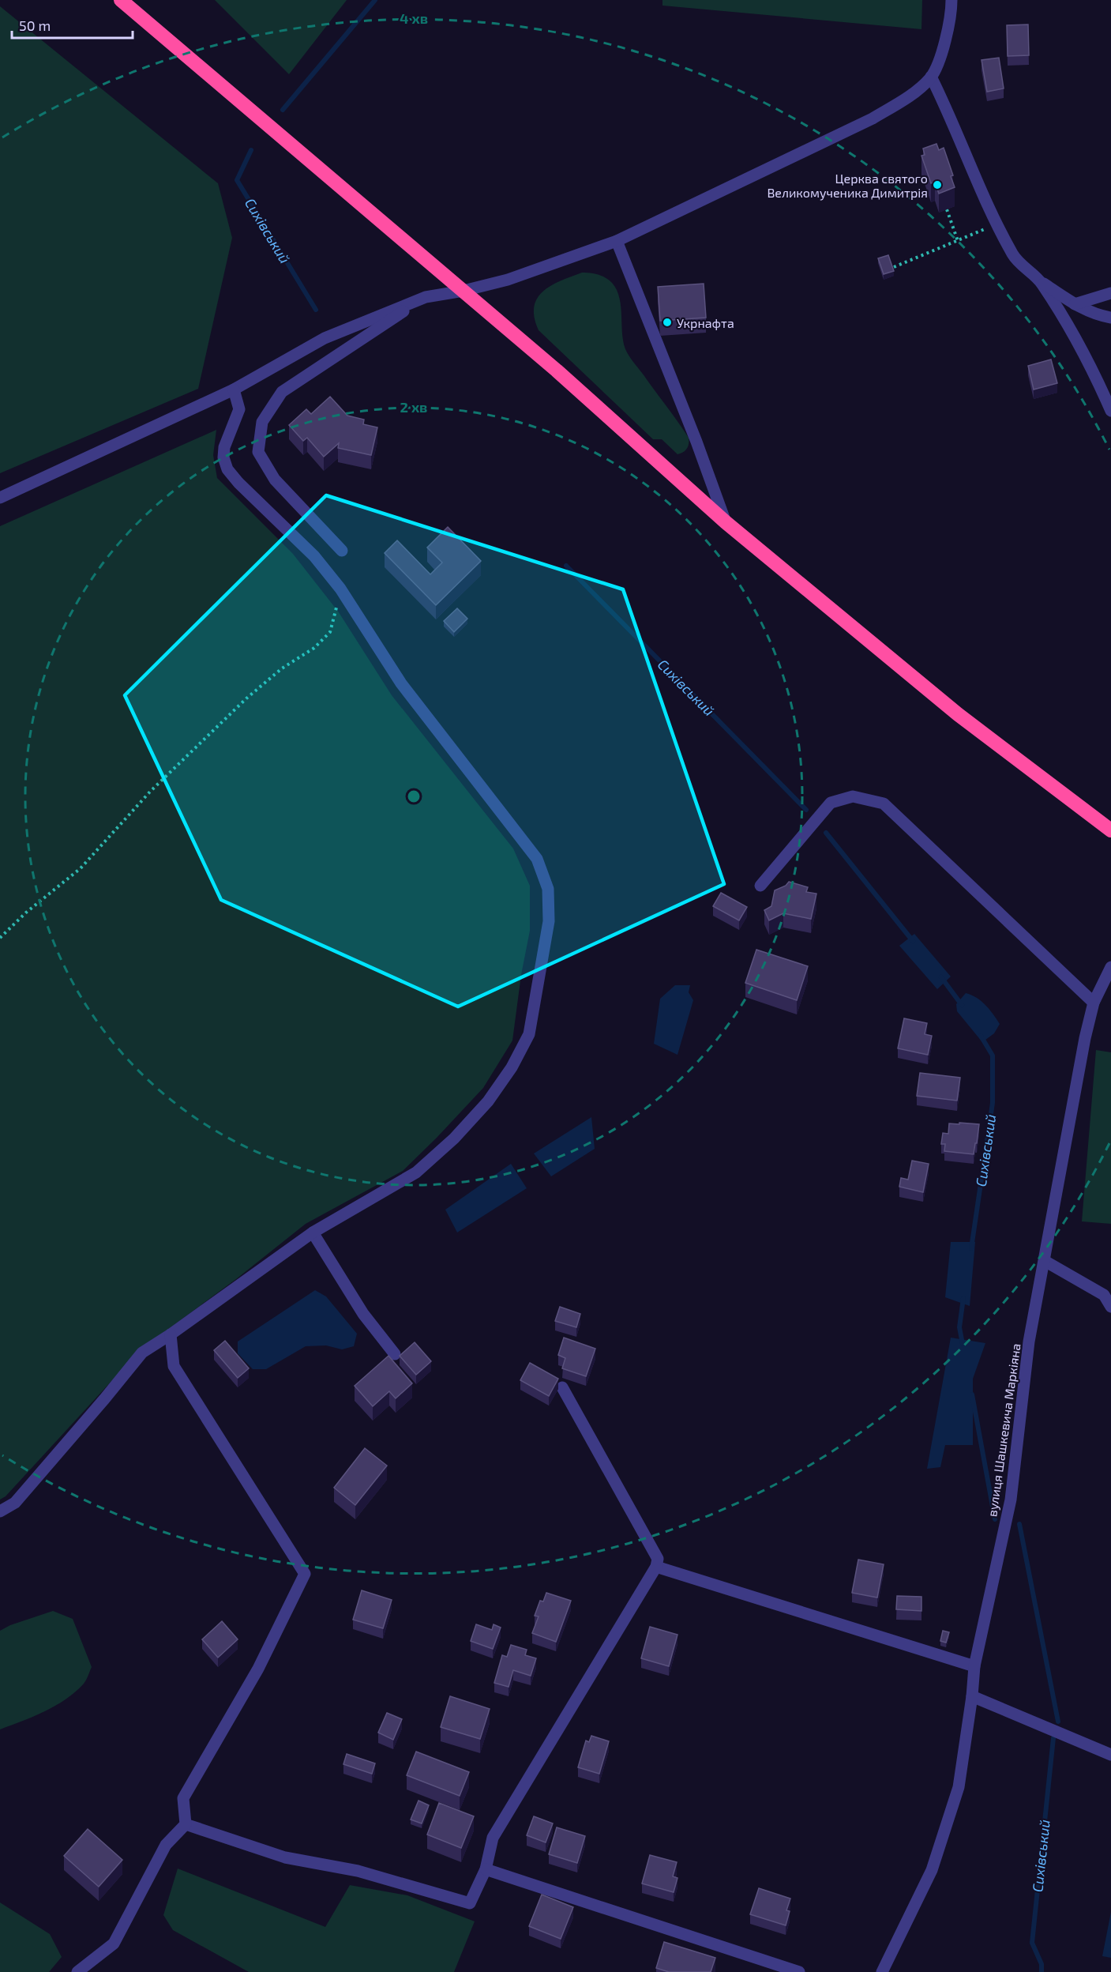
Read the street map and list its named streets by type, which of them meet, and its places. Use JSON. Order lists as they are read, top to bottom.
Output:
{
  "streets": {
    "street": ["вулиця Шашкевича Маркіяна"]
  },
  "water": ["Сихівський"],
  "places": ["Церква святого Великомученика Димитрія", "Укрнафта"],
  "scale_bar": "50 m",
  "rings": ["4 хв", "2 хв"]
}
